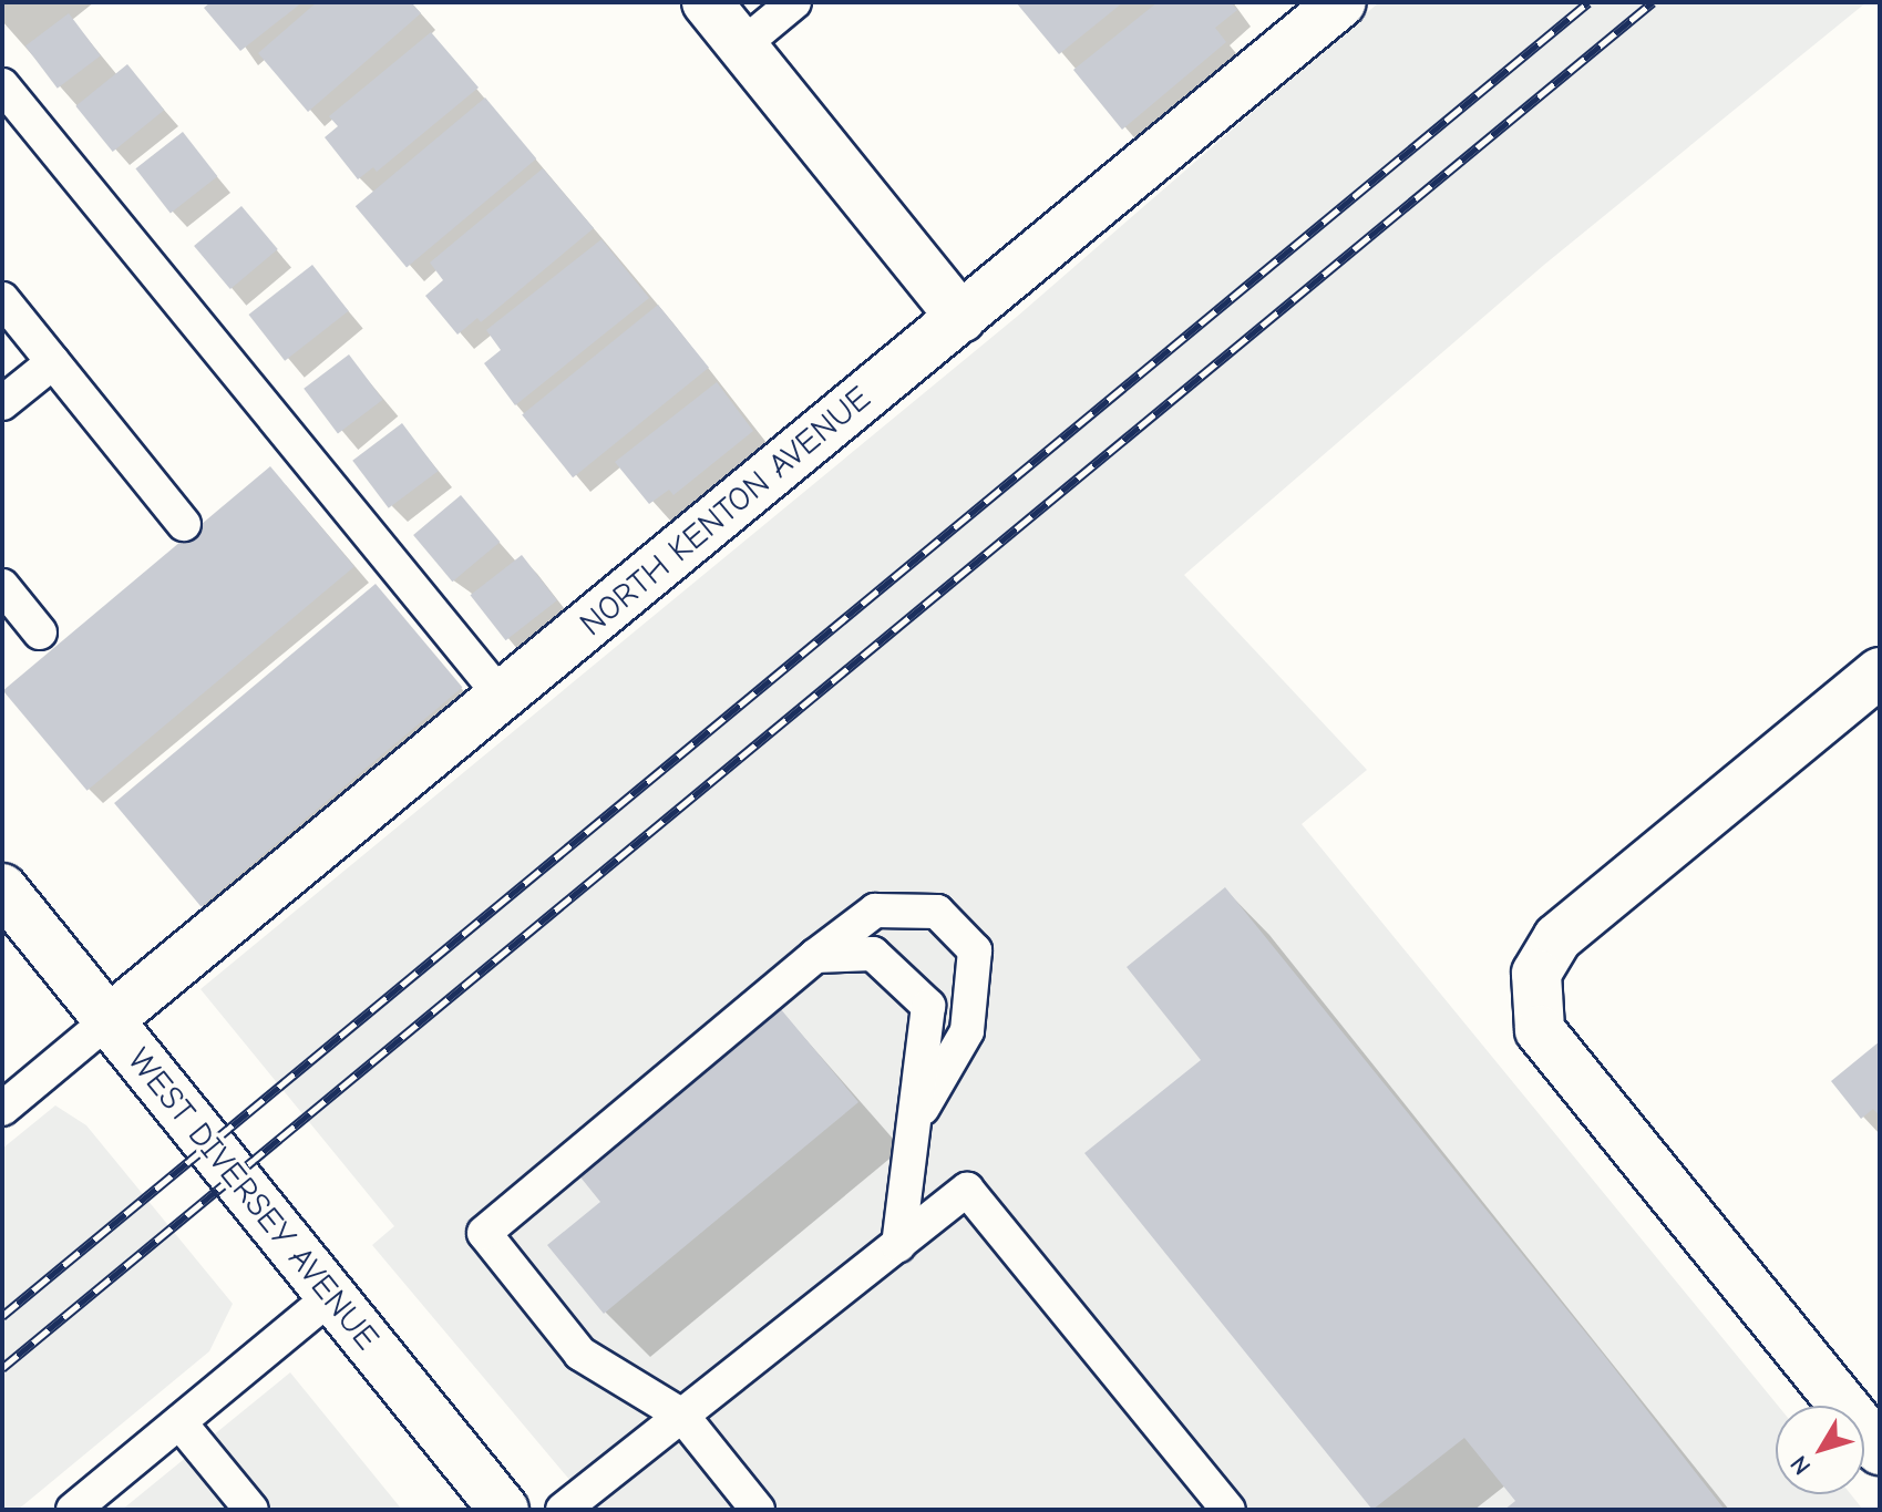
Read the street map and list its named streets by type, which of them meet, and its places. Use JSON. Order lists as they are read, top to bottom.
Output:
{
  "streets": {
    "street": ["NORTH KENTON AVENUE", "WEST DIVERSEY AVENUE"]
  },
  "crossings": [
    ["NORTH KENTON AVENUE", "WEST DIVERSEY AVENUE"]
  ],
  "north": "bottom left"
}
